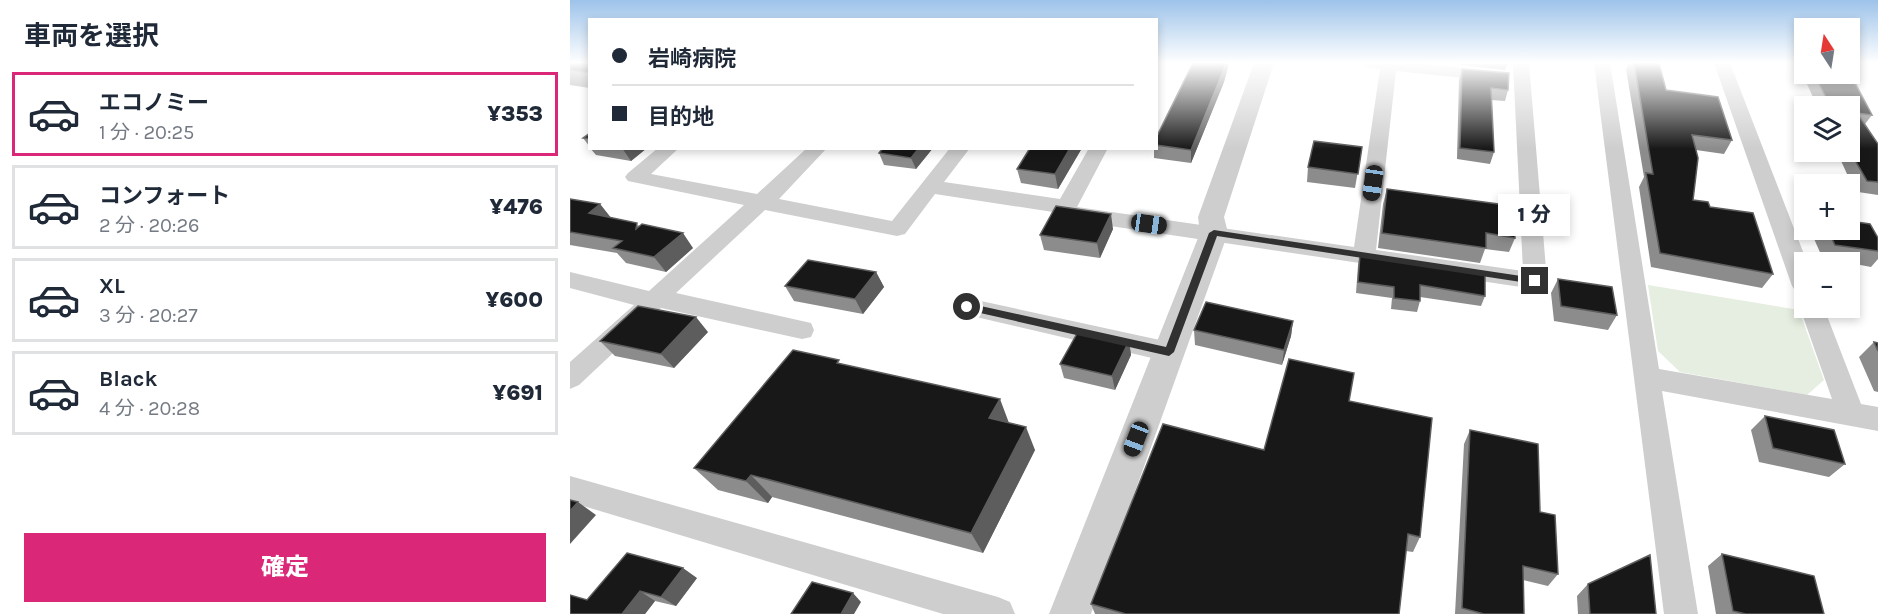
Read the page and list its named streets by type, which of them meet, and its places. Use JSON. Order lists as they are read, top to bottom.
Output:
{
  "north": "top",
  "page": {
    "heading": "車両を選択",
    "map_buttons": ["+", "−"],
    "banner": ["岩崎病院", "目的地"],
    "list": [
      {
        "name": "エコノミー",
        "note": "1 分 · 20:25",
        "value": "¥353"
      },
      {
        "name": "コンフォート",
        "note": "2 分 · 20:26",
        "value": "¥476"
      },
      {
        "name": "XL",
        "note": "3 分 · 20:27",
        "value": "¥600"
      },
      {
        "name": "Black",
        "note": "4 分 · 20:28",
        "value": "¥691"
      }
    ],
    "bubble": "1 分",
    "buttons": "確定"
  }
}
